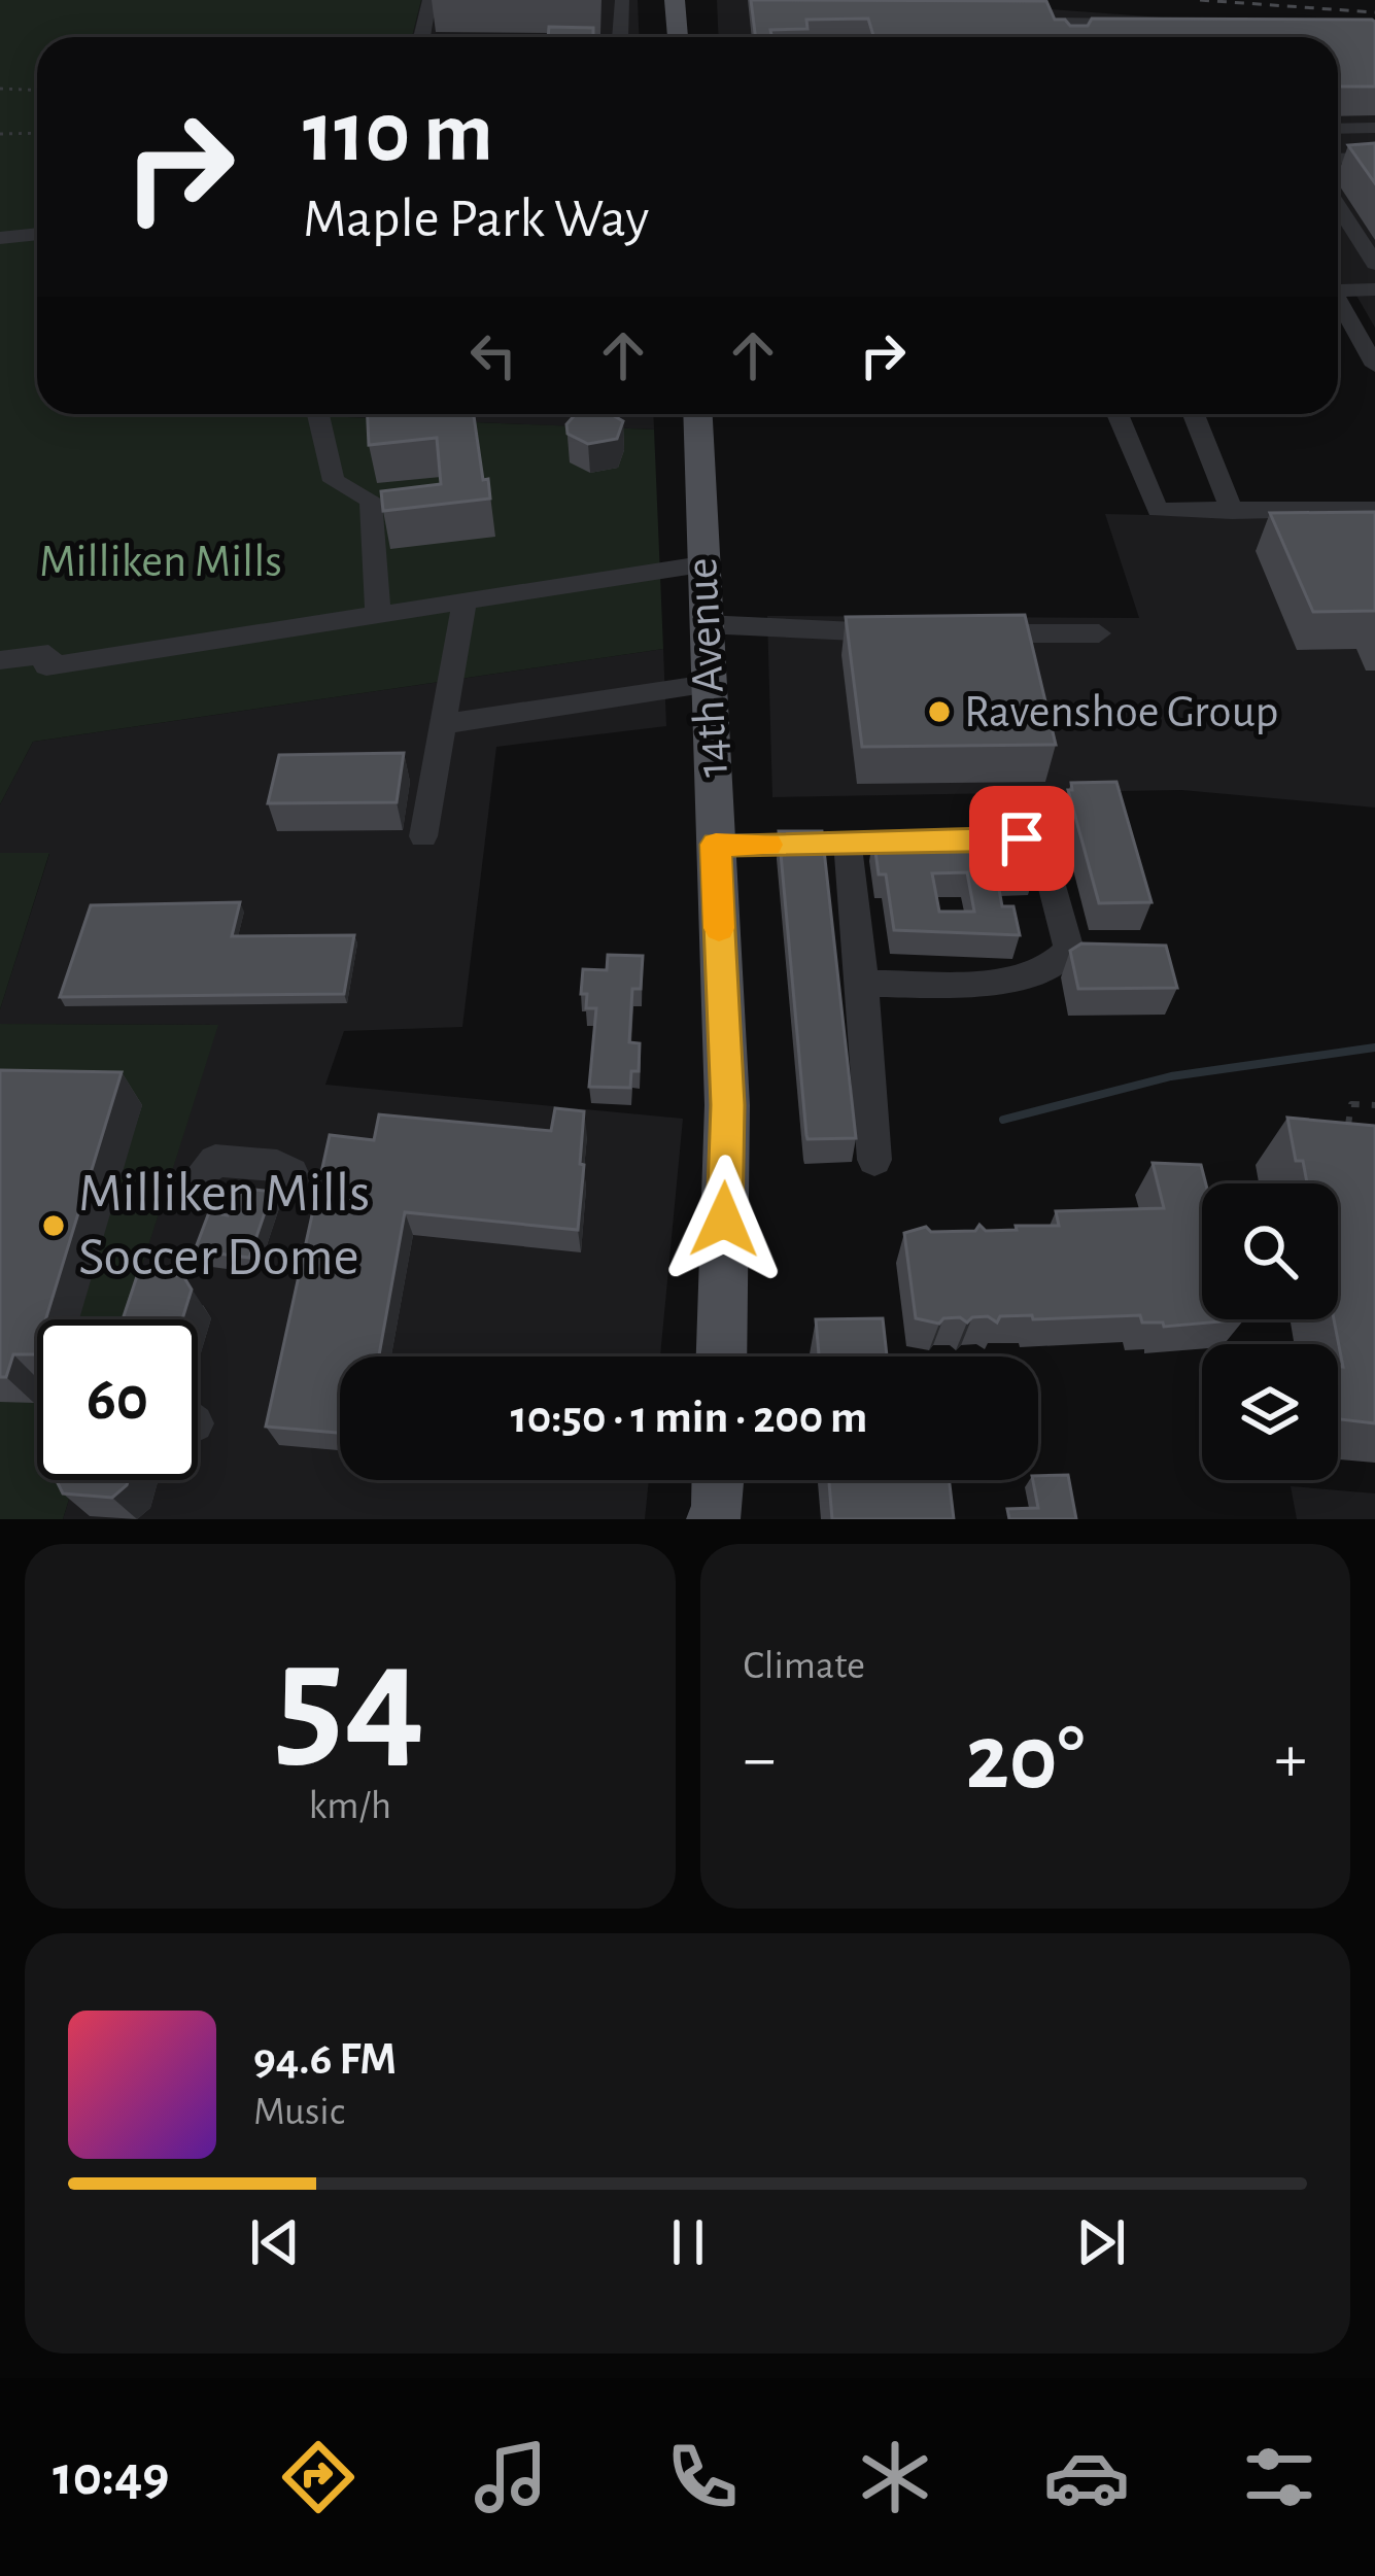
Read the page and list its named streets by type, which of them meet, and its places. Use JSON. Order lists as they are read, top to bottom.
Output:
{
  "streets": {
    "main road": ["14th Avenue"]
  },
  "parks": ["Milliken Mills"],
  "places": ["Ravenshoe Group", "Milliken Mills Soccer Dome"],
  "page": {
    "turn": ["110 m", "Maple Park Way"],
    "limit": "60",
    "trip": "10:50 · 1 min · 200 m",
    "tile": [
      ["54", "km/h"],
      "Climate"
    ],
    "heat": ["−", "20°", "+"],
    "song": ["94.6 FM", "Music"],
    "tabs": "10:49"
  }
}
